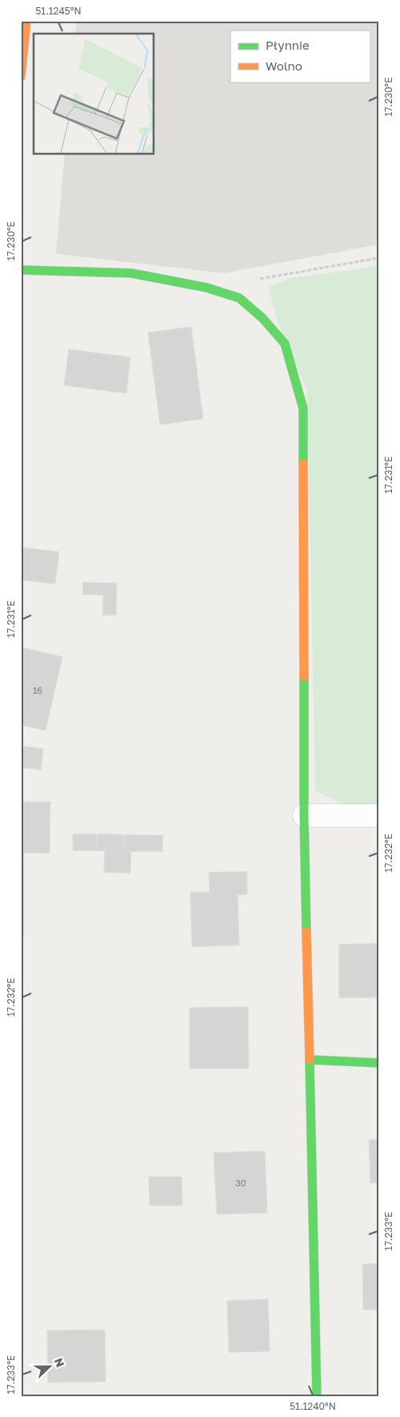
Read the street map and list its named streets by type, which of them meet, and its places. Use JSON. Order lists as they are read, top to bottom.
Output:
{
  "house_numbers": ["16", "30"],
  "legend": ["Płynnie", "Wolno"],
  "north": "right",
  "coordinates": [
    "51.1245°N",
    "17.230°E",
    "17.231°E",
    "17.232°E",
    "17.233°E",
    "51.1240°N"
  ]
}
